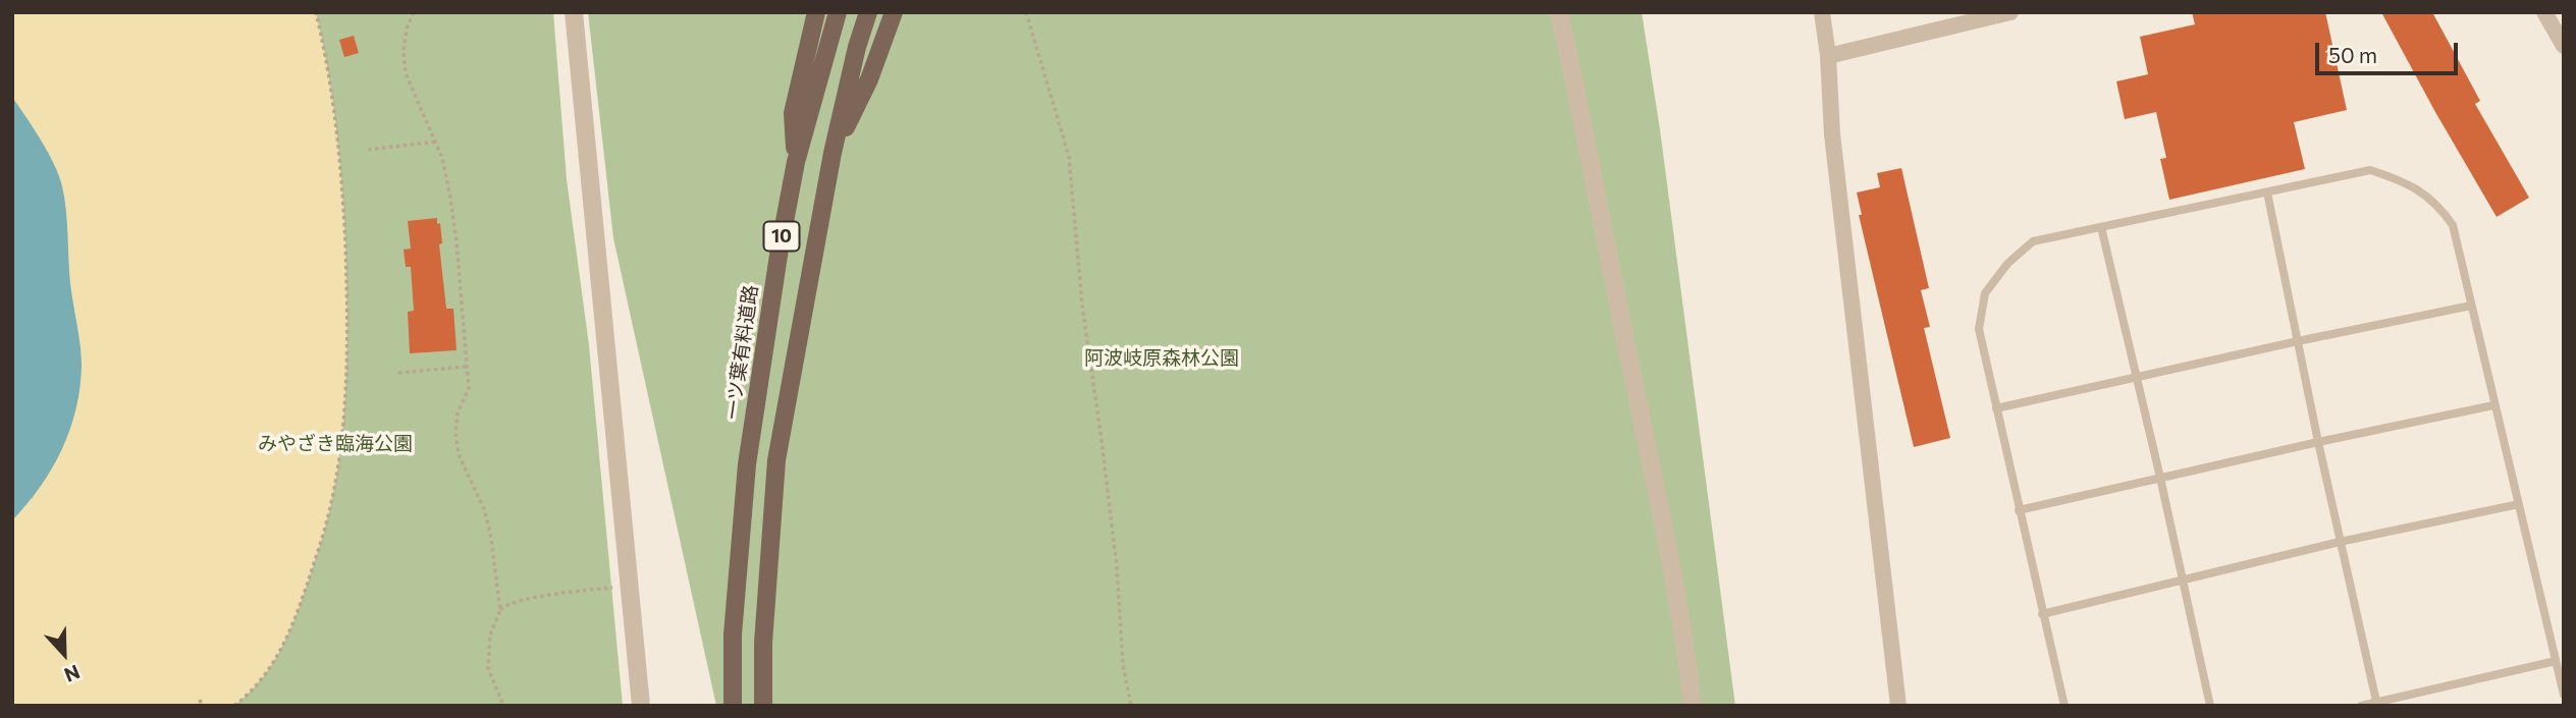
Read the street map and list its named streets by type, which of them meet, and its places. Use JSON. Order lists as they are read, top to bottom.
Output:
{
  "streets": {
    "main road": ["10", "一ツ葉有料道路"]
  },
  "parks": ["阿波岐原森林公園", "みやざき臨海公園"],
  "scale_bar": "50 m",
  "north": "bottom"
}
